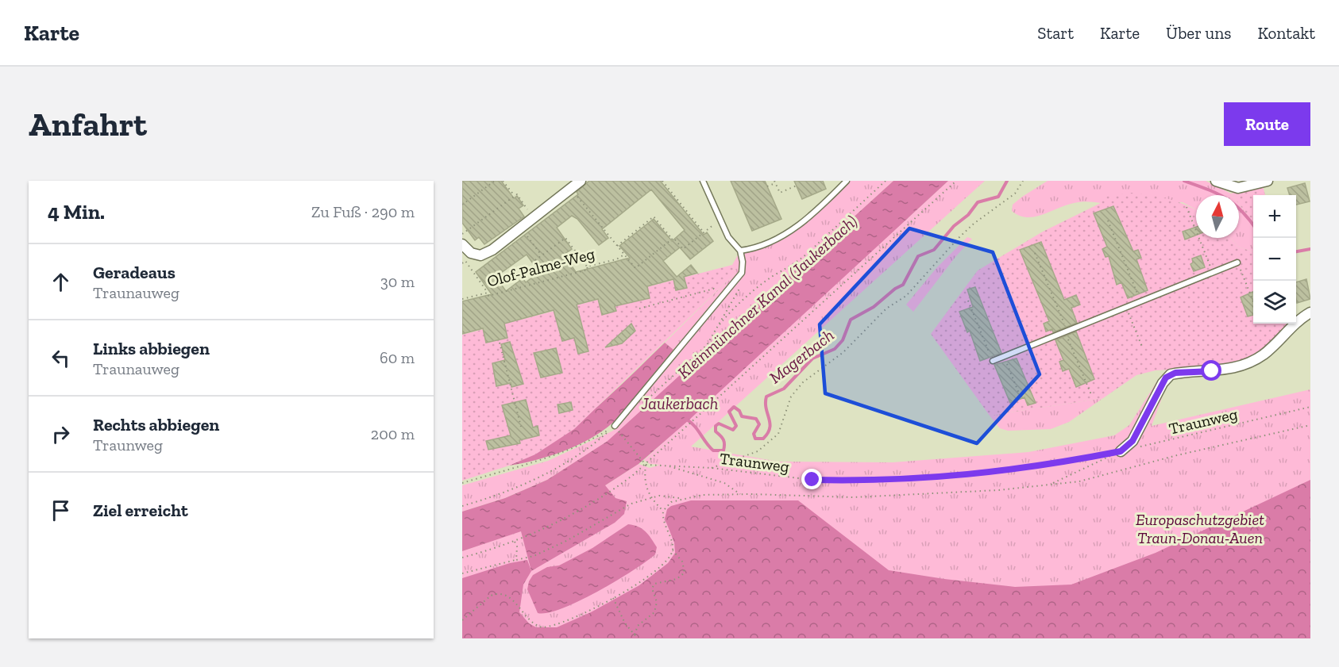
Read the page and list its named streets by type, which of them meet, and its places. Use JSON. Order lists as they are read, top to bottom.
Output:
{
  "streets": {
    "path": ["Olof-Palme-Weg", "Traunweg"]
  },
  "water": ["Kleinmünchner Kanal (Jaukerbach)", "Magerbach", "Jaukerbach"],
  "parks": ["Europaschutzgebiet Traun-Donau-Auen"],
  "north": "top",
  "page": {
    "header": "Karte",
    "nav": [
      "Start",
      "Karte",
      "Über uns",
      "Kontakt"
    ],
    "buttons": "Route",
    "title": "Anfahrt",
    "heading": ["4 Min.", "Zu Fuß · 290 m"],
    "map_buttons": ["+", "−"],
    "list": [
      ["Geradeaus", "Traunauweg", "30 m"],
      ["Links abbiegen", "Traunauweg", "60 m"],
      ["Rechts abbiegen", "Traunweg", "200 m"],
      "Ziel erreicht"
    ]
  }
}
